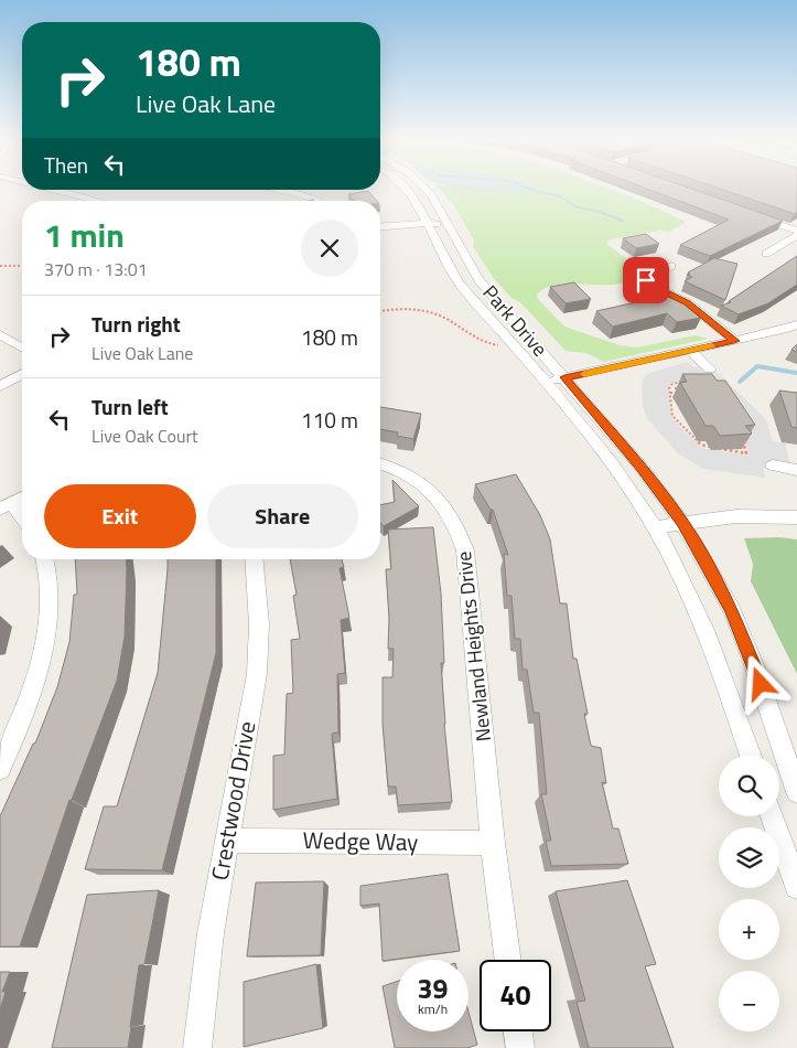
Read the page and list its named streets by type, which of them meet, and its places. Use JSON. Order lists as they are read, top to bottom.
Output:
{
  "streets": {
    "street": [
      "Park Drive",
      "Newland Heights Drive",
      "Crestwood Drive",
      "Wedge Way"
    ]
  },
  "crossings": [
    ["Newland Heights Drive", "Wedge Way"],
    ["Crestwood Drive", "Wedge Way"]
  ],
  "page": {
    "turn": ["180 m", "Live Oak Lane"],
    "then": "Then",
    "heading": ["1 min", "370 m · 13:01"],
    "list": [
      {
        "name": "Turn right",
        "note": "Live Oak Lane",
        "value": "180 m"
      },
      {
        "name": "Turn left",
        "note": "Live Oak Court",
        "value": "110 m"
      }
    ],
    "buttons": ["Exit", "Share"],
    "map_buttons": ["+", "−"],
    "speed": "39 km/h",
    "limit": "40"
  }
}
